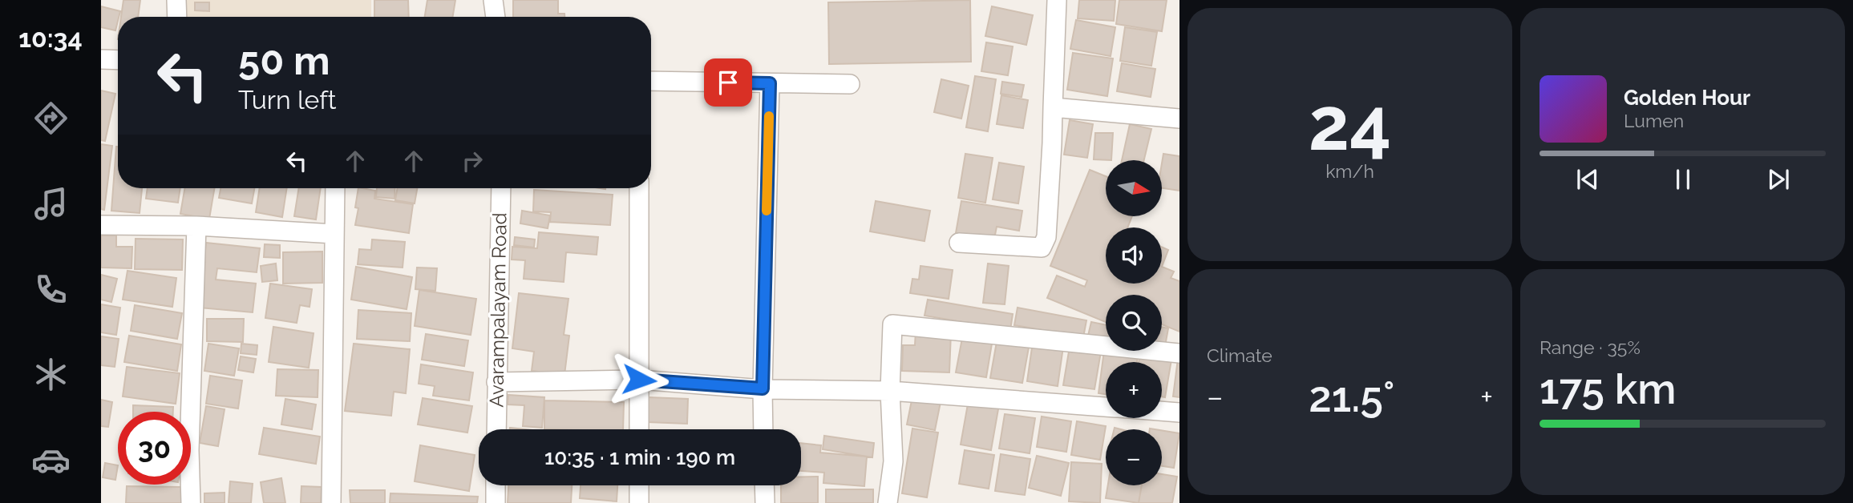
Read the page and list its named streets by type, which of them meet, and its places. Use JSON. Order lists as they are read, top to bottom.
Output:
{
  "streets": {
    "street": ["Avarampalayam Road"]
  },
  "north": "right",
  "page": {
    "tabs": "10:34",
    "tile": [
      ["24", "km/h"],
      "Climate",
      ["Range · 35%", "175 km"]
    ],
    "turn": ["50 m", "Turn left"],
    "song": ["Golden Hour", "Lumen"],
    "map_buttons": ["+", "−"],
    "heat": ["−", "21.5°", "+"],
    "limit": "30",
    "trip": "10:35 · 1 min · 190 m"
  }
}
